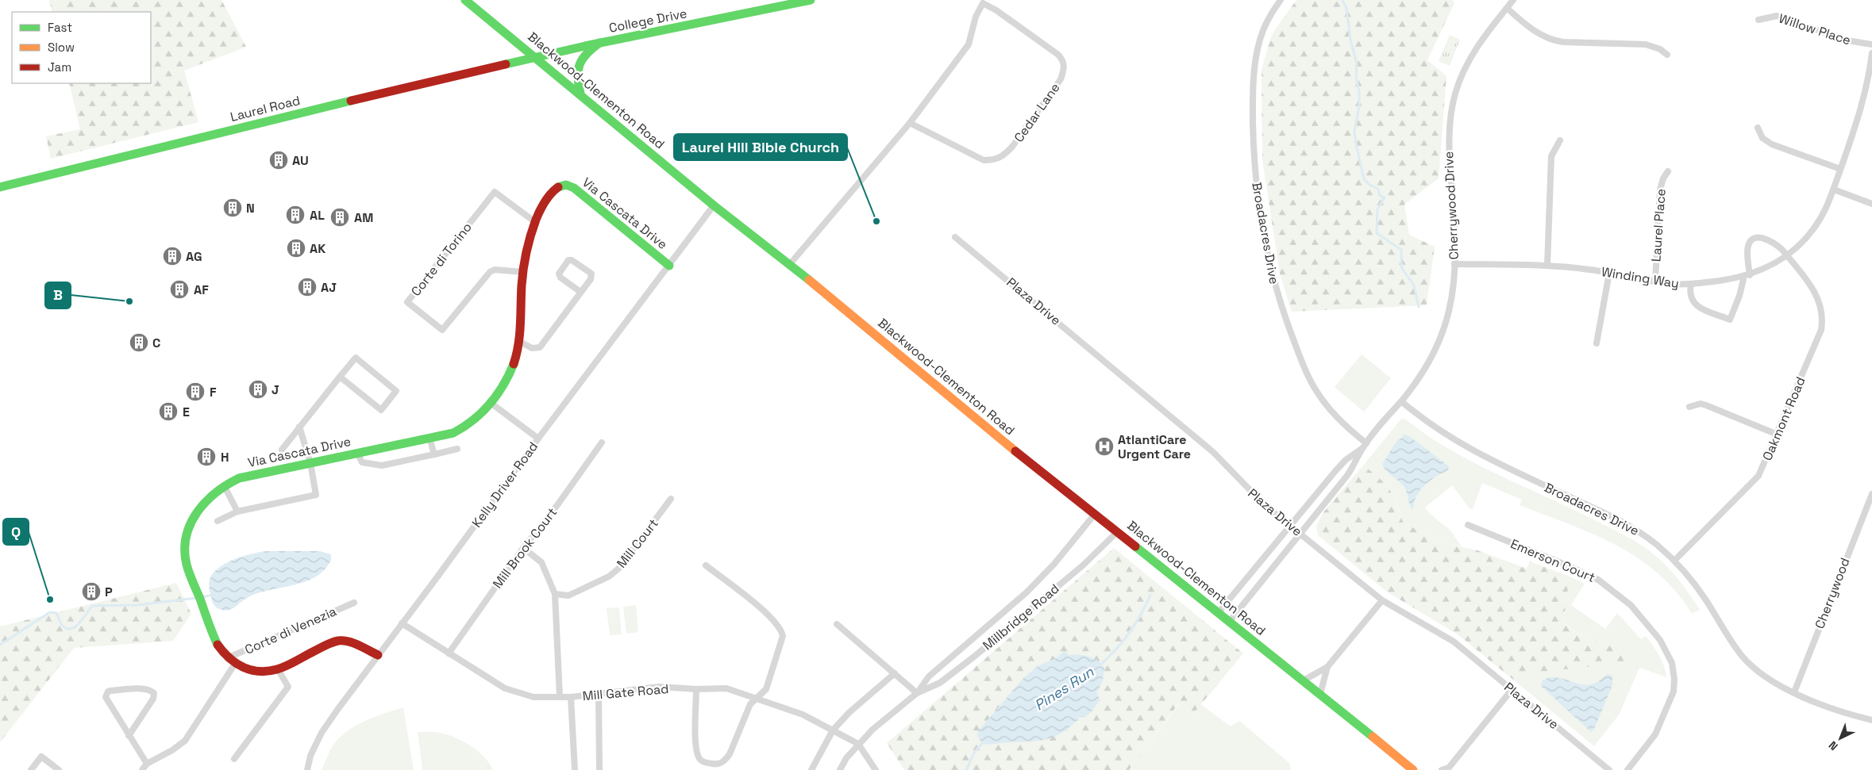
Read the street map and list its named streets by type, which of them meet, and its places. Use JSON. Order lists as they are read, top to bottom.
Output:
{
  "streets": {
    "main road": [
      "College Drive",
      "Blackwood-Clementon Road",
      "Laurel Road",
      "Via Cascata Drive"
    ],
    "street": [
      "Willow Place",
      "Cedar Lane",
      "Cherrywood Drive",
      "Laurel Place",
      "Broadacres Drive",
      "Corte di Torino",
      "Winding Way",
      "Plaza Drive",
      "Oakmont Road",
      "Kelly Driver Road",
      "Mill Court",
      "Mill Brook Court",
      "Emerson Court",
      "Cherrywood",
      "Millbridge Road",
      "Corte di Venezia",
      "Mill Gate Road"
    ]
  },
  "crossings": [
    ["College Drive", "Blackwood-Clementon Road"],
    ["College Drive", "Laurel Road"],
    ["Blackwood-Clementon Road", "Laurel Road"],
    ["Blackwood-Clementon Road", "Cedar Lane"],
    ["Blackwood-Clementon Road", "Cherrywood Drive"],
    ["Blackwood-Clementon Road", "Kelly Driver Road"],
    ["Blackwood-Clementon Road", "Millbridge Road"],
    ["Cherrywood Drive", "Broadacres Drive"],
    ["Cherrywood Drive", "Winding Way"],
    ["Cherrywood Drive", "Plaza Drive"],
    ["Via Cascata Drive", "Corte di Torino"],
    ["Via Cascata Drive", "Kelly Driver Road"],
    ["Via Cascata Drive", "Corte di Venezia"],
    ["Laurel Place", "Winding Way"],
    ["Broadacres Drive", "Oakmont Road"],
    ["Broadacres Drive", "Cherrywood"],
    ["Winding Way", "Oakmont Road"],
    ["Kelly Driver Road", "Mill Gate Road"],
    ["Mill Brook Court", "Mill Gate Road"],
    ["Millbridge Road", "Mill Gate Road"]
  ],
  "water": ["Pines Run"],
  "places": {
    "building": [
      "AU",
      "N",
      "AL",
      "AM",
      "AK",
      "AG",
      "AJ",
      "AF",
      "C",
      "J",
      "F",
      "E",
      "H",
      "P"
    ],
    "other": ["Laurel Hill Bible Church", "B", "Q"],
    "hospital": ["AtlantiCare Urgent Care"]
  },
  "legend": ["Fast", "Slow", "Jam"],
  "north": "bottom left"
}
